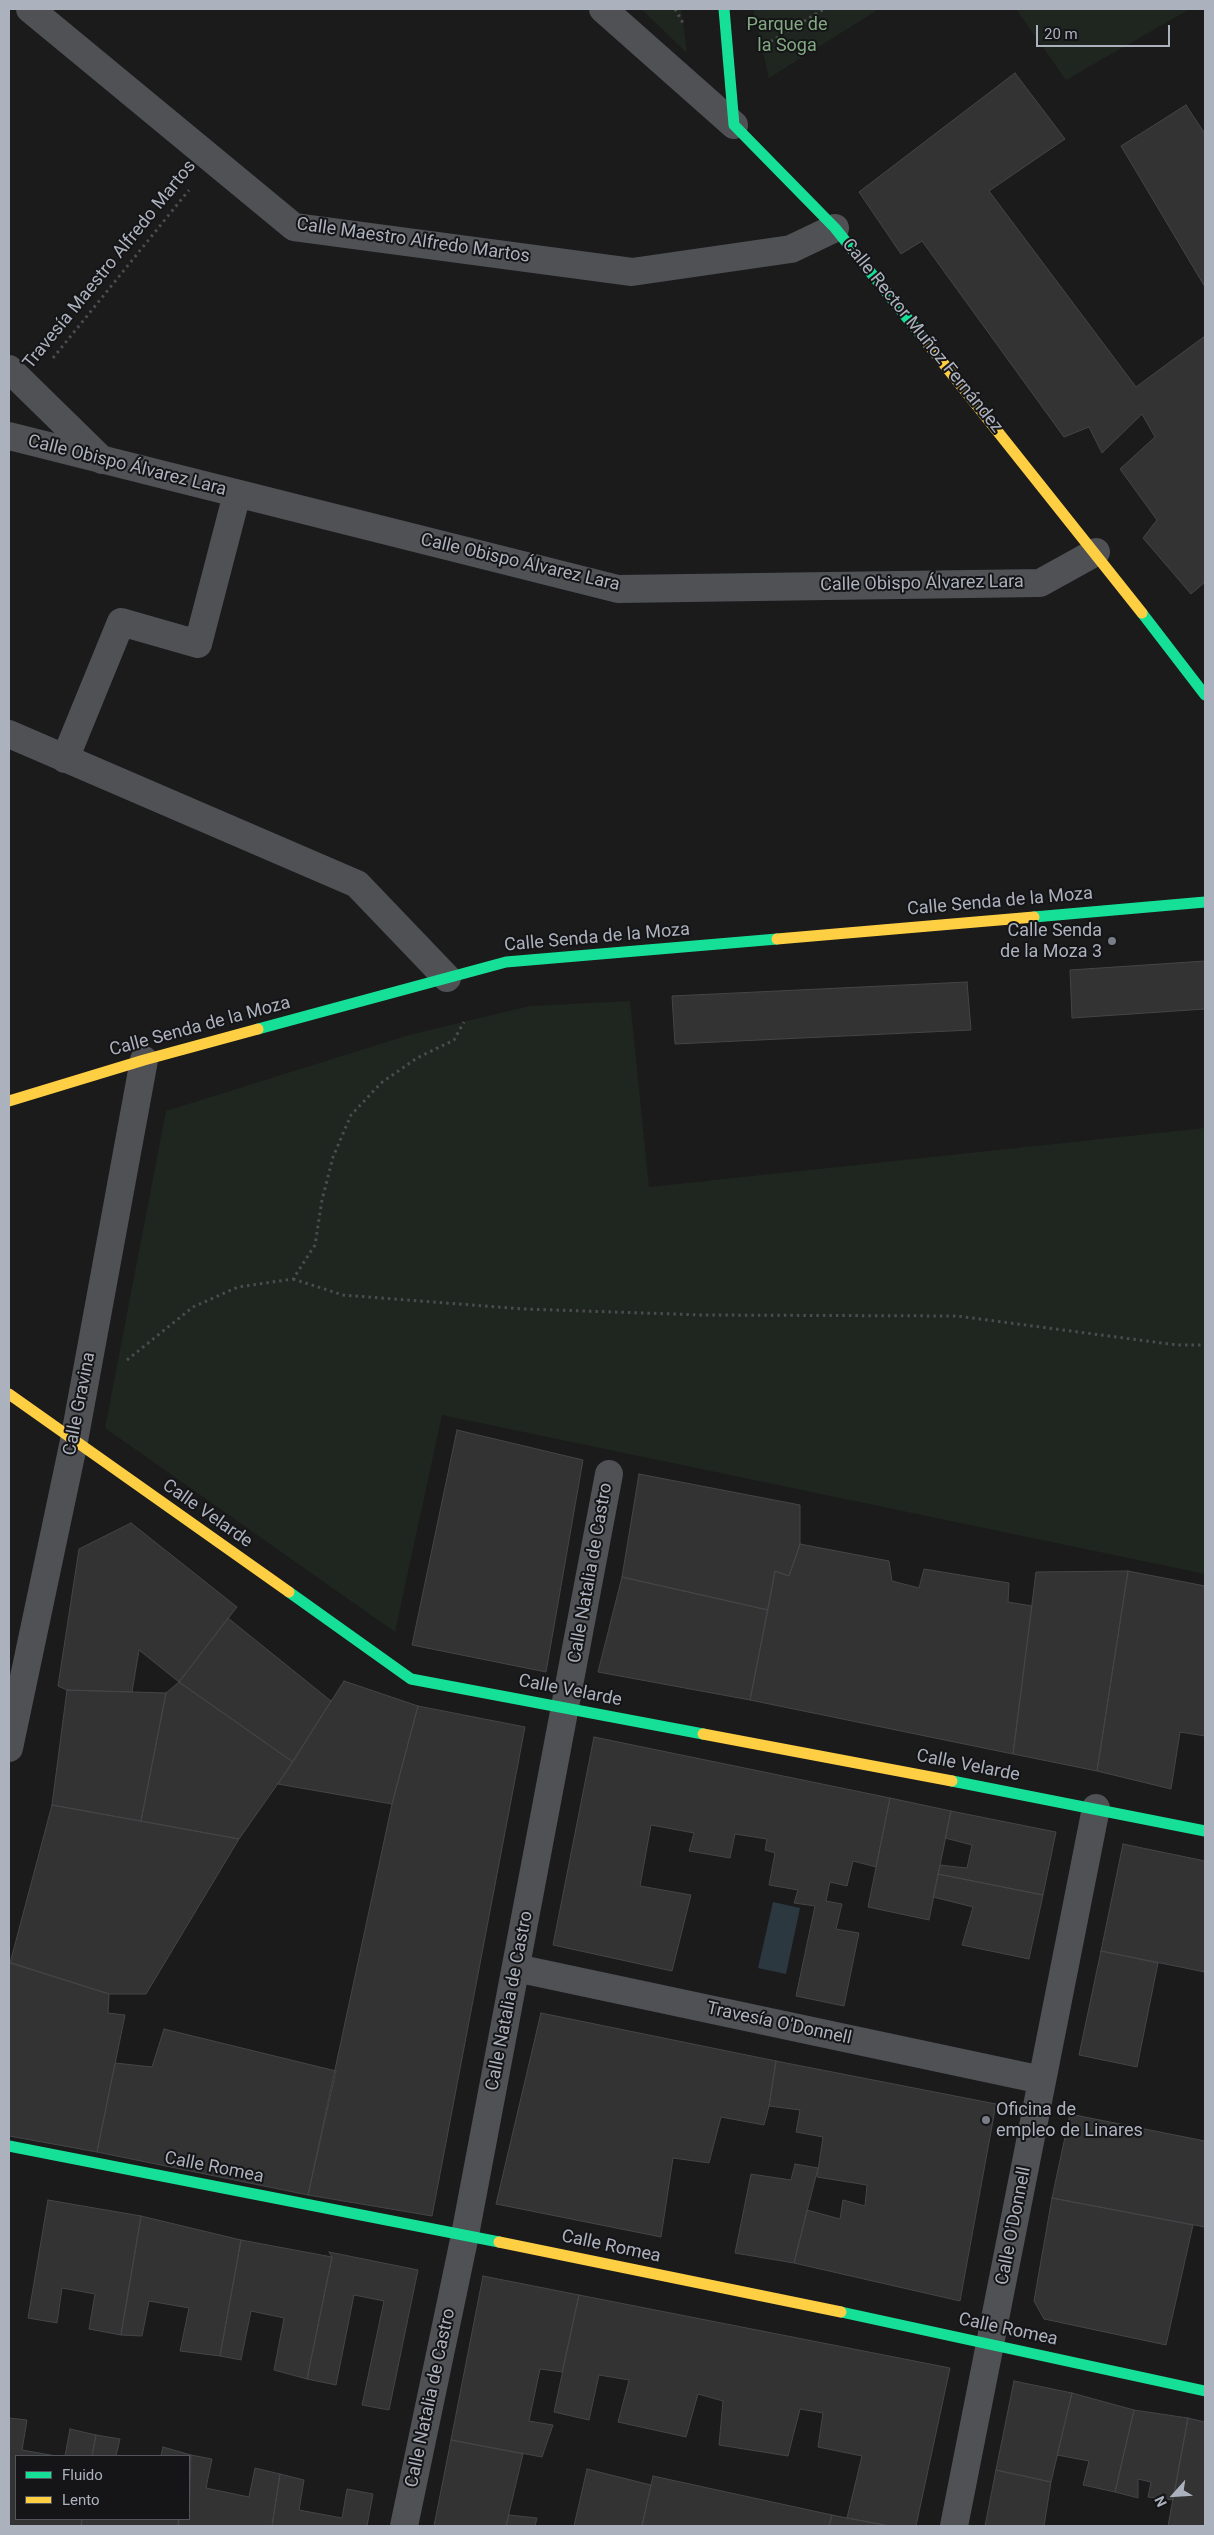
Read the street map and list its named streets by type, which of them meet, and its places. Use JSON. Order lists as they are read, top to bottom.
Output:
{
  "streets": {
    "street": [
      "Calle Maestro Alfredo Martos",
      "Calle Rector Muñoz Fernández",
      "Calle Obispo Álvarez Lara",
      "Calle Senda de la Moza",
      "Calle Gravina",
      "Calle Velarde",
      "Calle Natalia de Castro",
      "Travesía O'Donnell",
      "Calle Romea",
      "Calle O'Donnell"
    ],
    "path": ["Travesía Maestro Alfredo Martos"]
  },
  "crossings": [
    ["Calle Maestro Alfredo Martos", "Travesía Maestro Alfredo Martos"],
    ["Calle Maestro Alfredo Martos", "Calle Rector Muñoz Fernández"],
    ["Calle Rector Muñoz Fernández", "Calle Obispo Álvarez Lara"],
    ["Calle Senda de la Moza", "Calle Gravina"],
    ["Calle Gravina", "Calle Velarde"],
    ["Calle Velarde", "Calle Natalia de Castro"],
    ["Calle Velarde", "Calle O'Donnell"],
    ["Calle Natalia de Castro", "Travesía O'Donnell"],
    ["Calle Natalia de Castro", "Calle Romea"],
    ["Travesía O'Donnell", "Calle O'Donnell"],
    ["Calle Romea", "Calle O'Donnell"]
  ],
  "parks": ["Parque de la Soga"],
  "places": ["Calle Senda de la Moza 3", "Oficina de empleo de Linares"],
  "legend": ["Fluido", "Lento"],
  "scale_bar": "20 m",
  "north": "bottom left"
}
